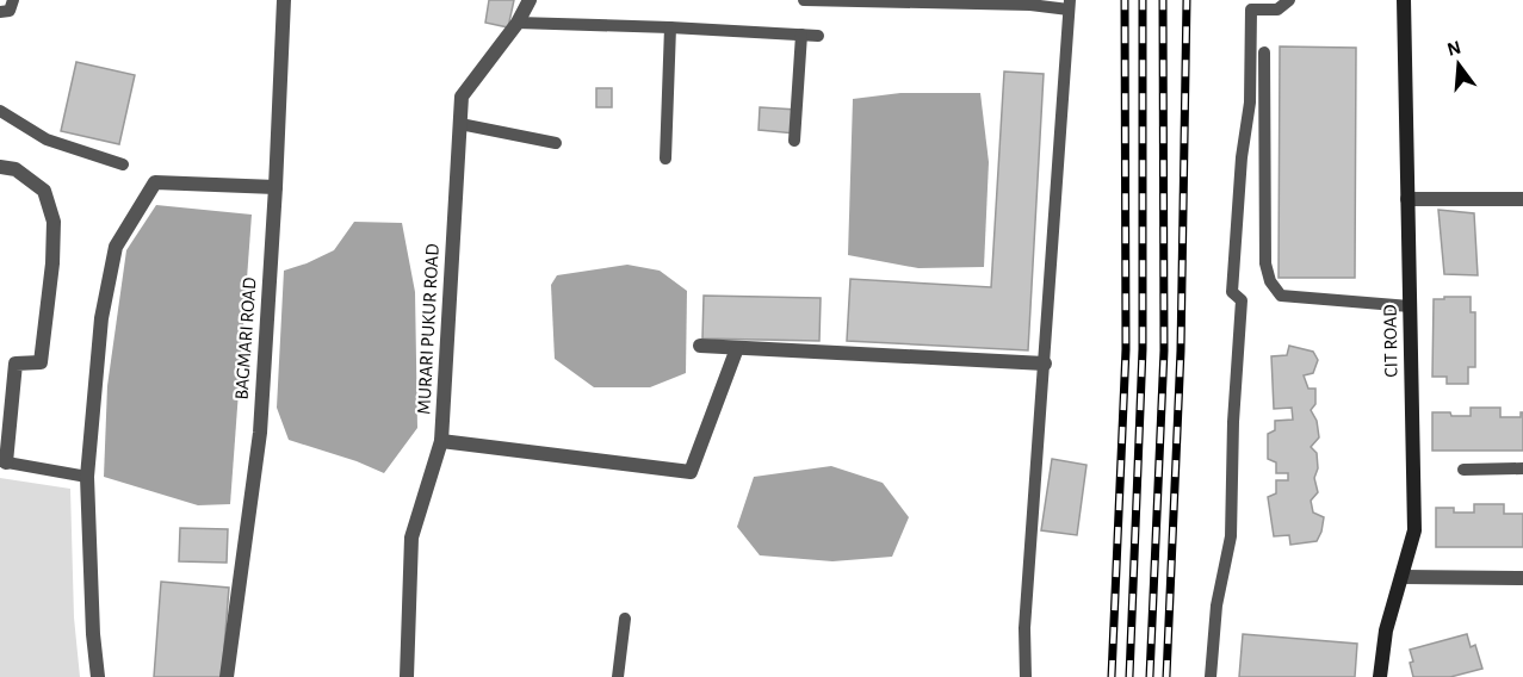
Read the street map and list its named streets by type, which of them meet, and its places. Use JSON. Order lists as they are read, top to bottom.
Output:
{
  "streets": {
    "street": ["MURARI PUKUR ROAD", "BAGMARI ROAD", "CIT ROAD"]
  },
  "north": "top"
}
